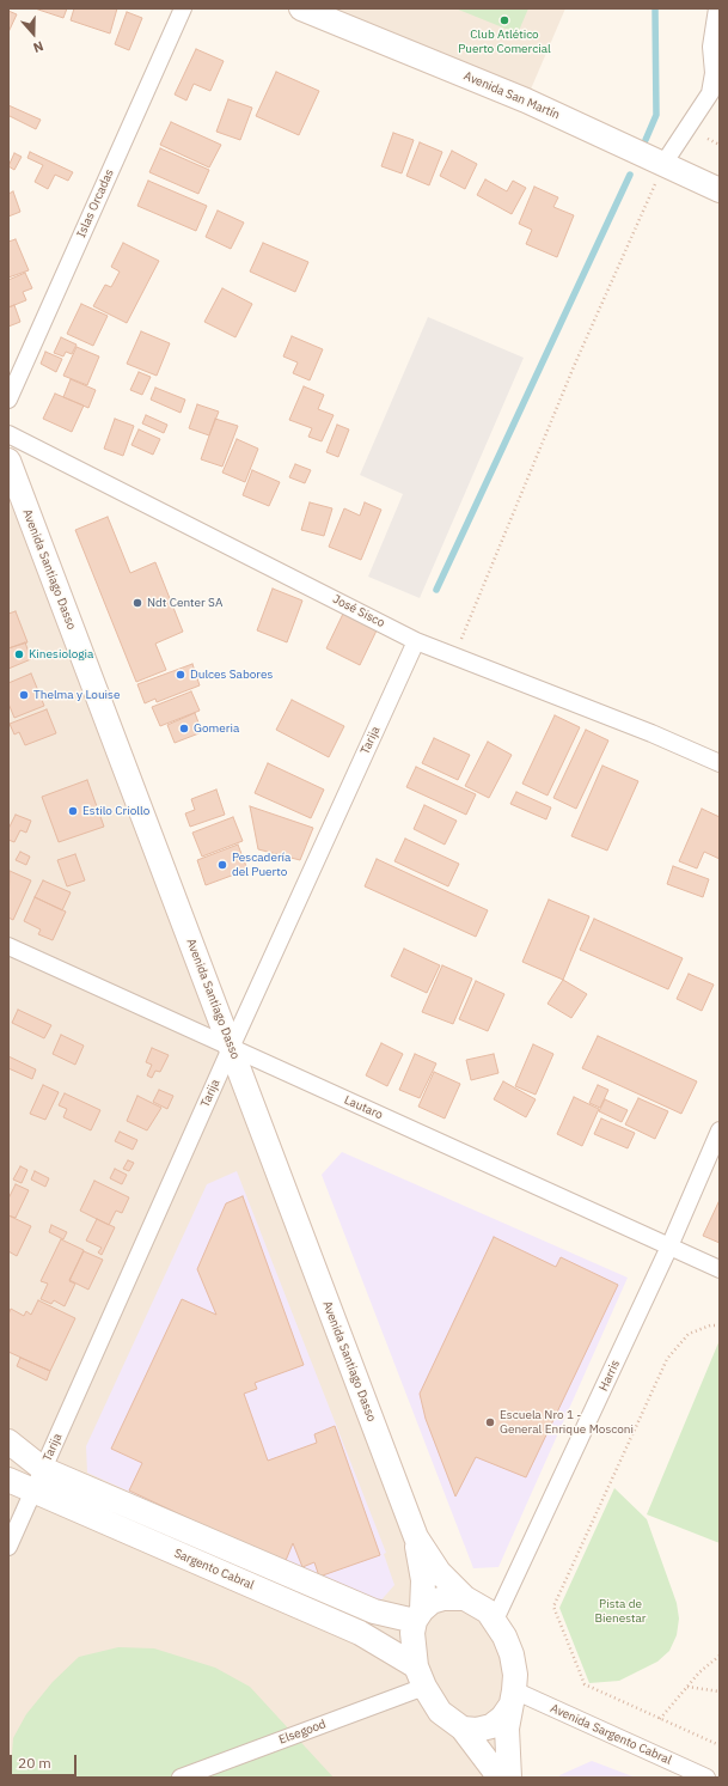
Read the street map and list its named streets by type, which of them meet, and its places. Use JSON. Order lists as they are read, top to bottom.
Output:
{
  "streets": {
    "main road": ["Avenida San Martín", "Avenida Santiago Dasso", "Sargento Cabral"],
    "street": [
      "Islas Orcadas",
      "José Sisco",
      "Tarija",
      "Lautaro",
      "Harris",
      "Elsegood",
      "Avenida Sargento Cabral"
    ]
  },
  "crossings": [
    ["Avenida Santiago Dasso", "Tarija"],
    ["Avenida Santiago Dasso", "Lautaro"],
    ["Avenida Santiago Dasso", "Harris"],
    ["Avenida Santiago Dasso", "Sargento Cabral"],
    ["Avenida Santiago Dasso", "Elsegood"],
    ["Avenida Santiago Dasso", "Avenida Sargento Cabral"],
    ["José Sisco", "Tarija"],
    ["Tarija", "Lautaro"],
    ["Tarija", "Sargento Cabral"],
    ["Lautaro", "Harris"],
    ["Harris", "Sargento Cabral"],
    ["Harris", "Elsegood"],
    ["Harris", "Avenida Sargento Cabral"],
    ["Sargento Cabral", "Elsegood"],
    ["Sargento Cabral", "Avenida Sargento Cabral"],
    ["Elsegood", "Avenida Sargento Cabral"]
  ],
  "parks": ["Pista de Bienestar"],
  "places": [
    "Club Atlético Puerto Comercial",
    "Ndt Center SA",
    "Kinesiologia",
    "Dulces Sabores",
    "Thelma y Louise",
    "Gomeria",
    "Estilo Criollo",
    "Pescadería del Puerto",
    "Escuela Nro 1 - General Enrique Mosconi"
  ],
  "scale_bar": "20 m",
  "north": "bottom"
}
